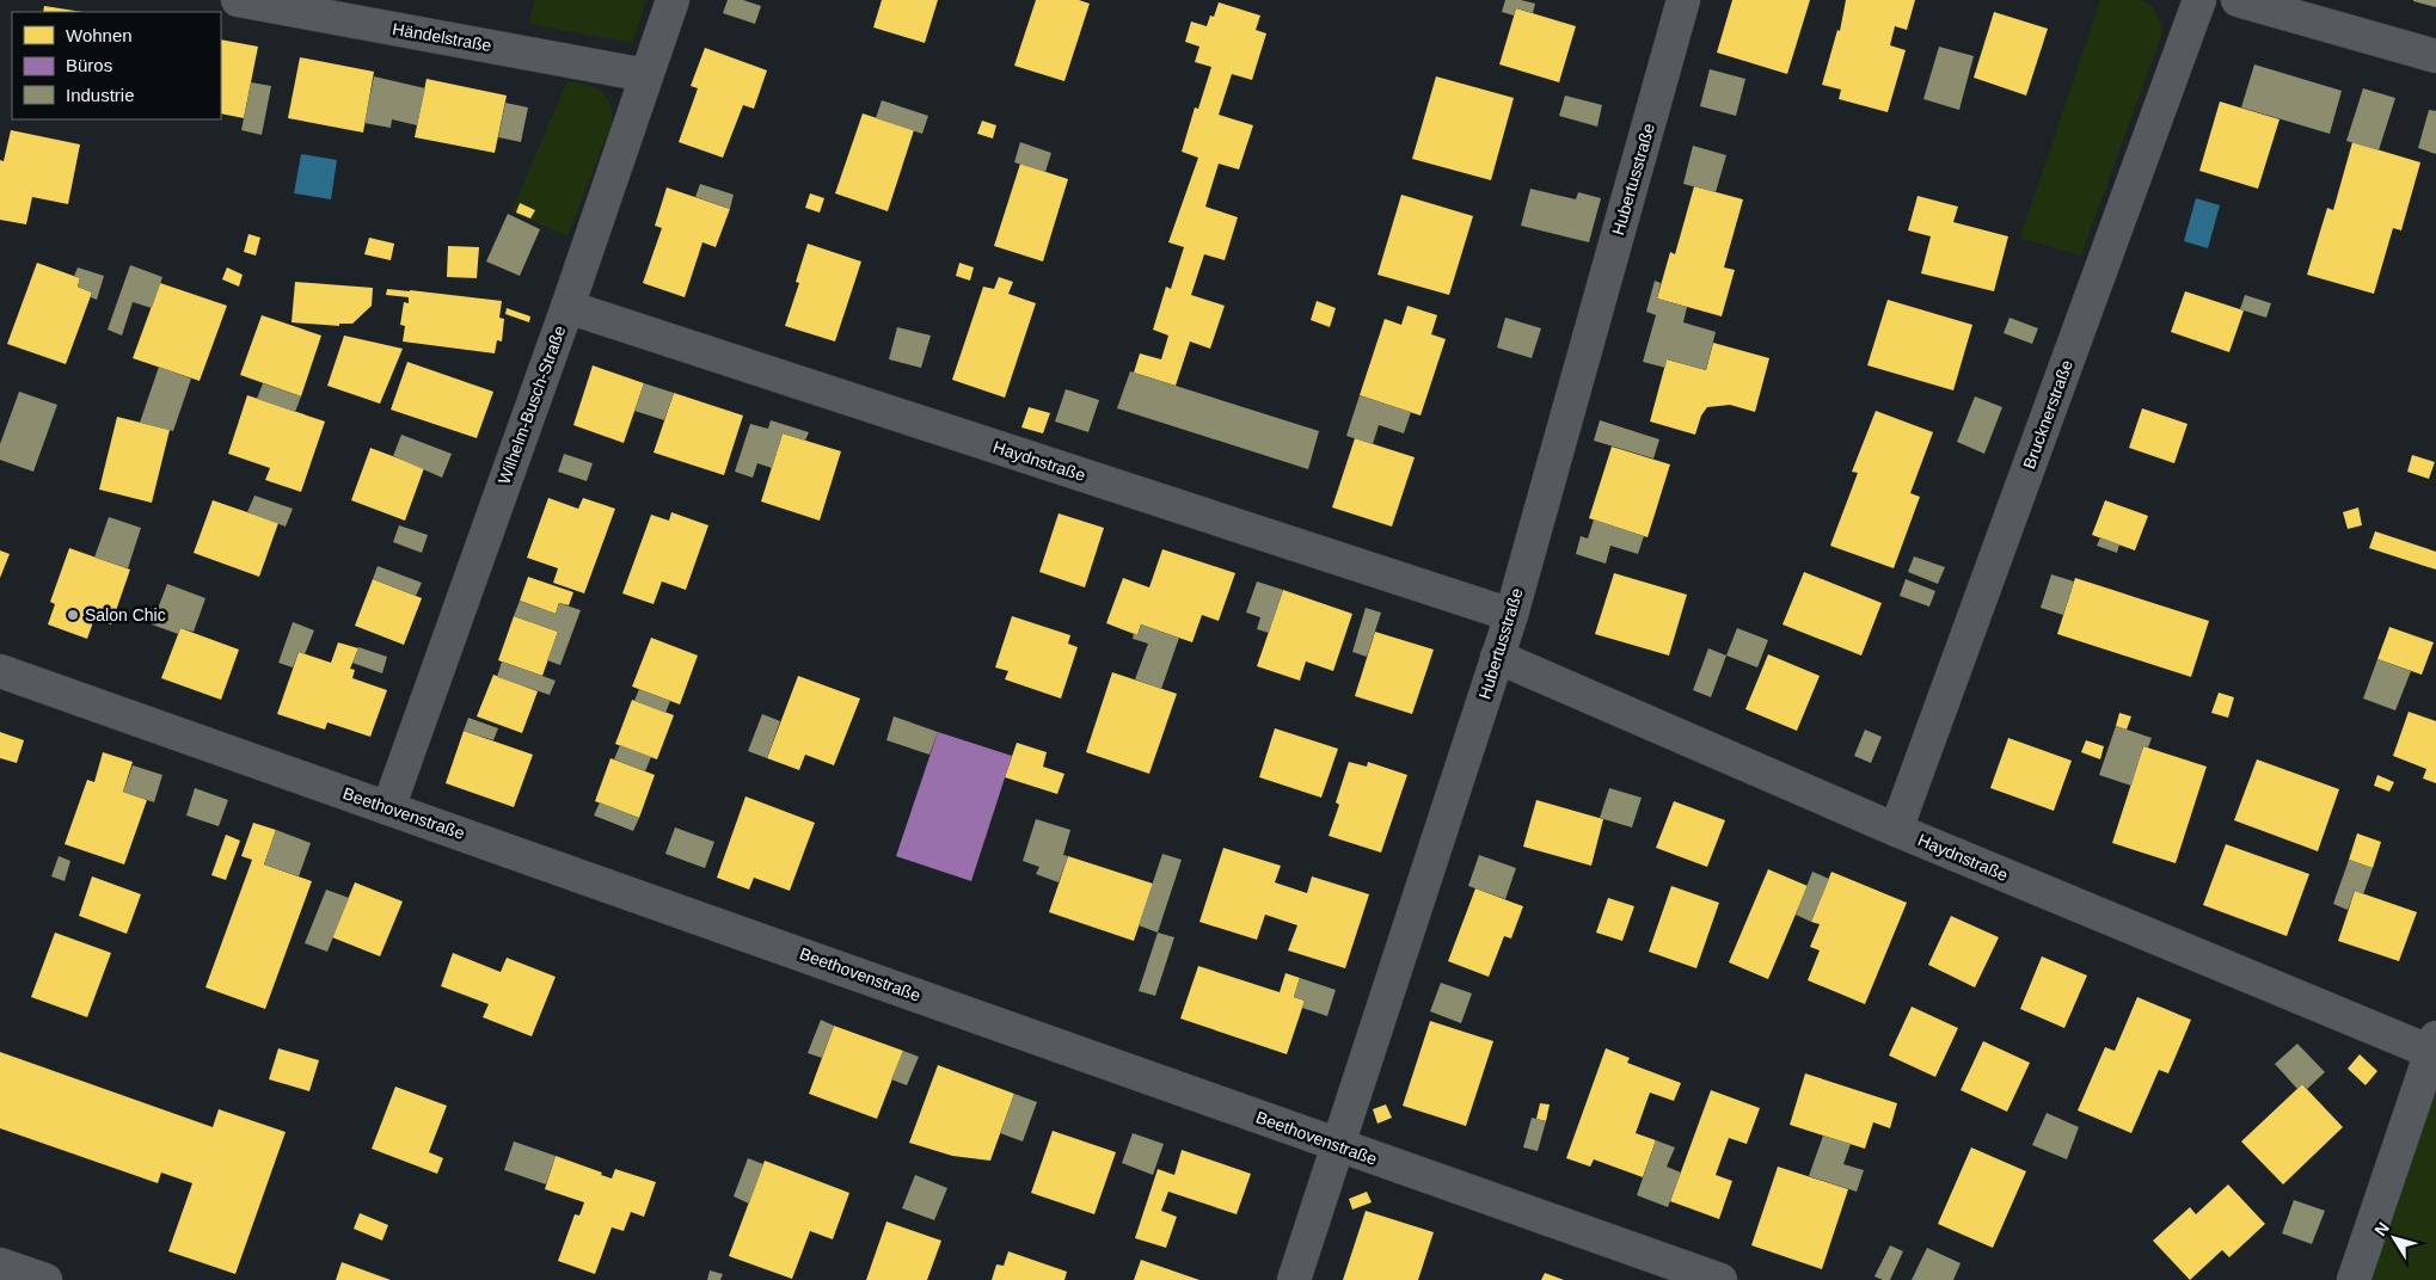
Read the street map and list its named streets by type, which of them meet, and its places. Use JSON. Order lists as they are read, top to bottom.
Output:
{
  "streets": {
    "street": [
      "Händelstraße",
      "Hubertusstraße",
      "Wilhelm-Busch-Straße",
      "Brucknerstraße",
      "Haydnstraße",
      "Beethovenstraße"
    ]
  },
  "crossings": [
    ["Händelstraße", "Wilhelm-Busch-Straße"],
    ["Hubertusstraße", "Haydnstraße"],
    ["Hubertusstraße", "Beethovenstraße"],
    ["Wilhelm-Busch-Straße", "Haydnstraße"],
    ["Wilhelm-Busch-Straße", "Beethovenstraße"],
    ["Brucknerstraße", "Haydnstraße"]
  ],
  "places": ["Salon Chic"],
  "legend": ["Wohnen", "Büros", "Industrie"],
  "north": "top left"
}
